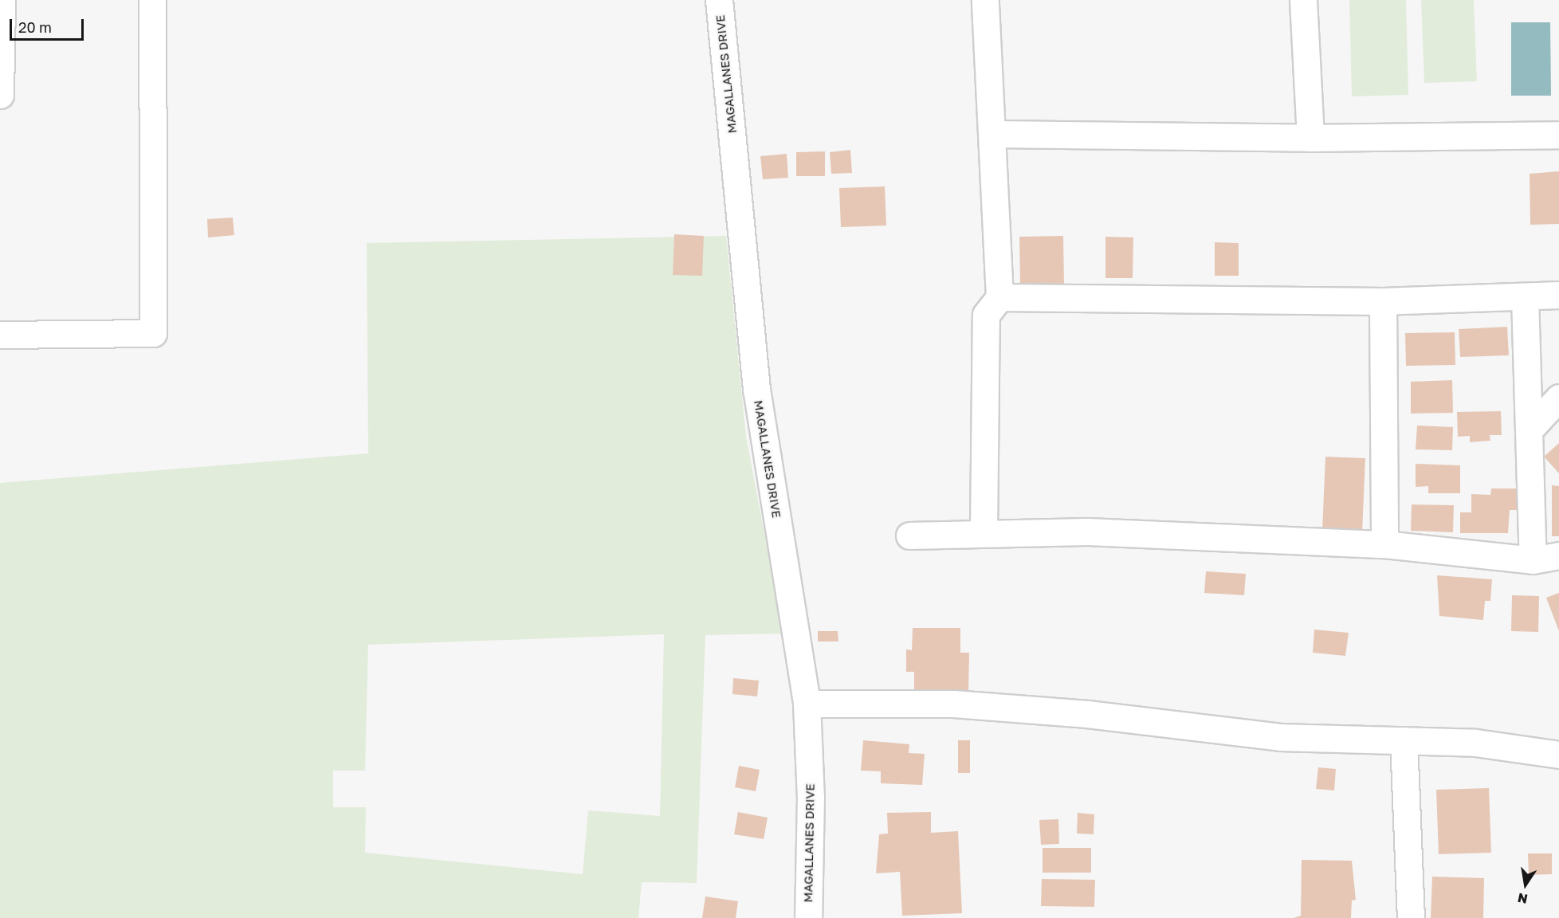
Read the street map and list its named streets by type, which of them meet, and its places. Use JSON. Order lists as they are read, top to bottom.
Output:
{
  "streets": {
    "street": ["MAGALLANES DRIVE"]
  },
  "scale_bar": "20 m",
  "north": "bottom"
}
